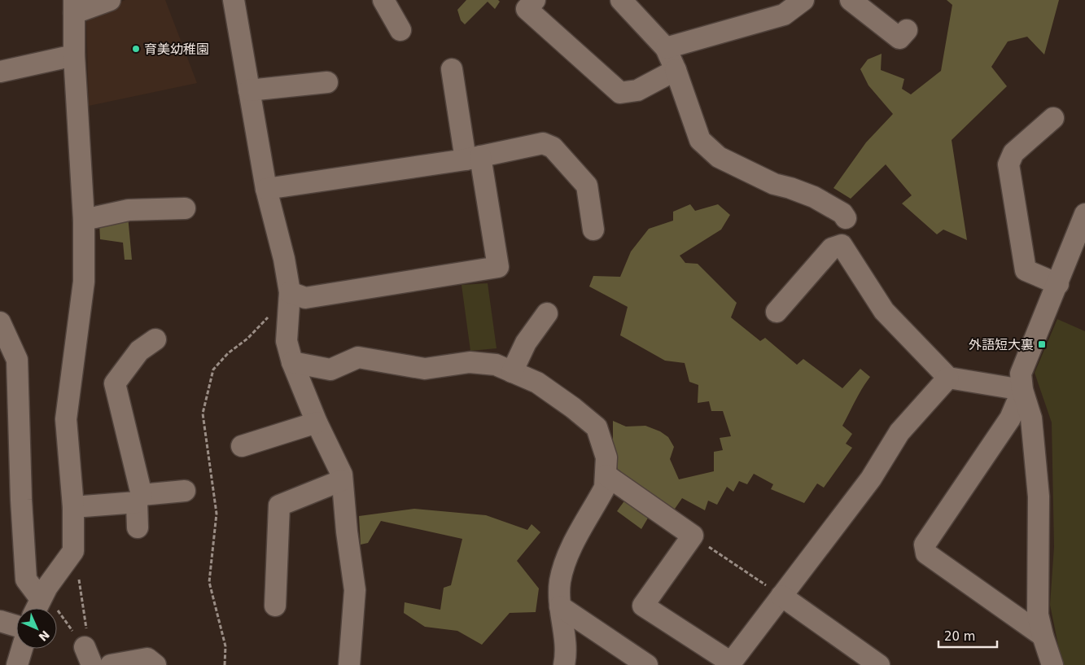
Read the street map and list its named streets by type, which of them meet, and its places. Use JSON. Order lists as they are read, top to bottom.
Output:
{
  "places": {
    "other": ["育美幼稚園"],
    "transit": ["外語短大裏"]
  },
  "scale_bar": "20 m",
  "north": "bottom right"
}
